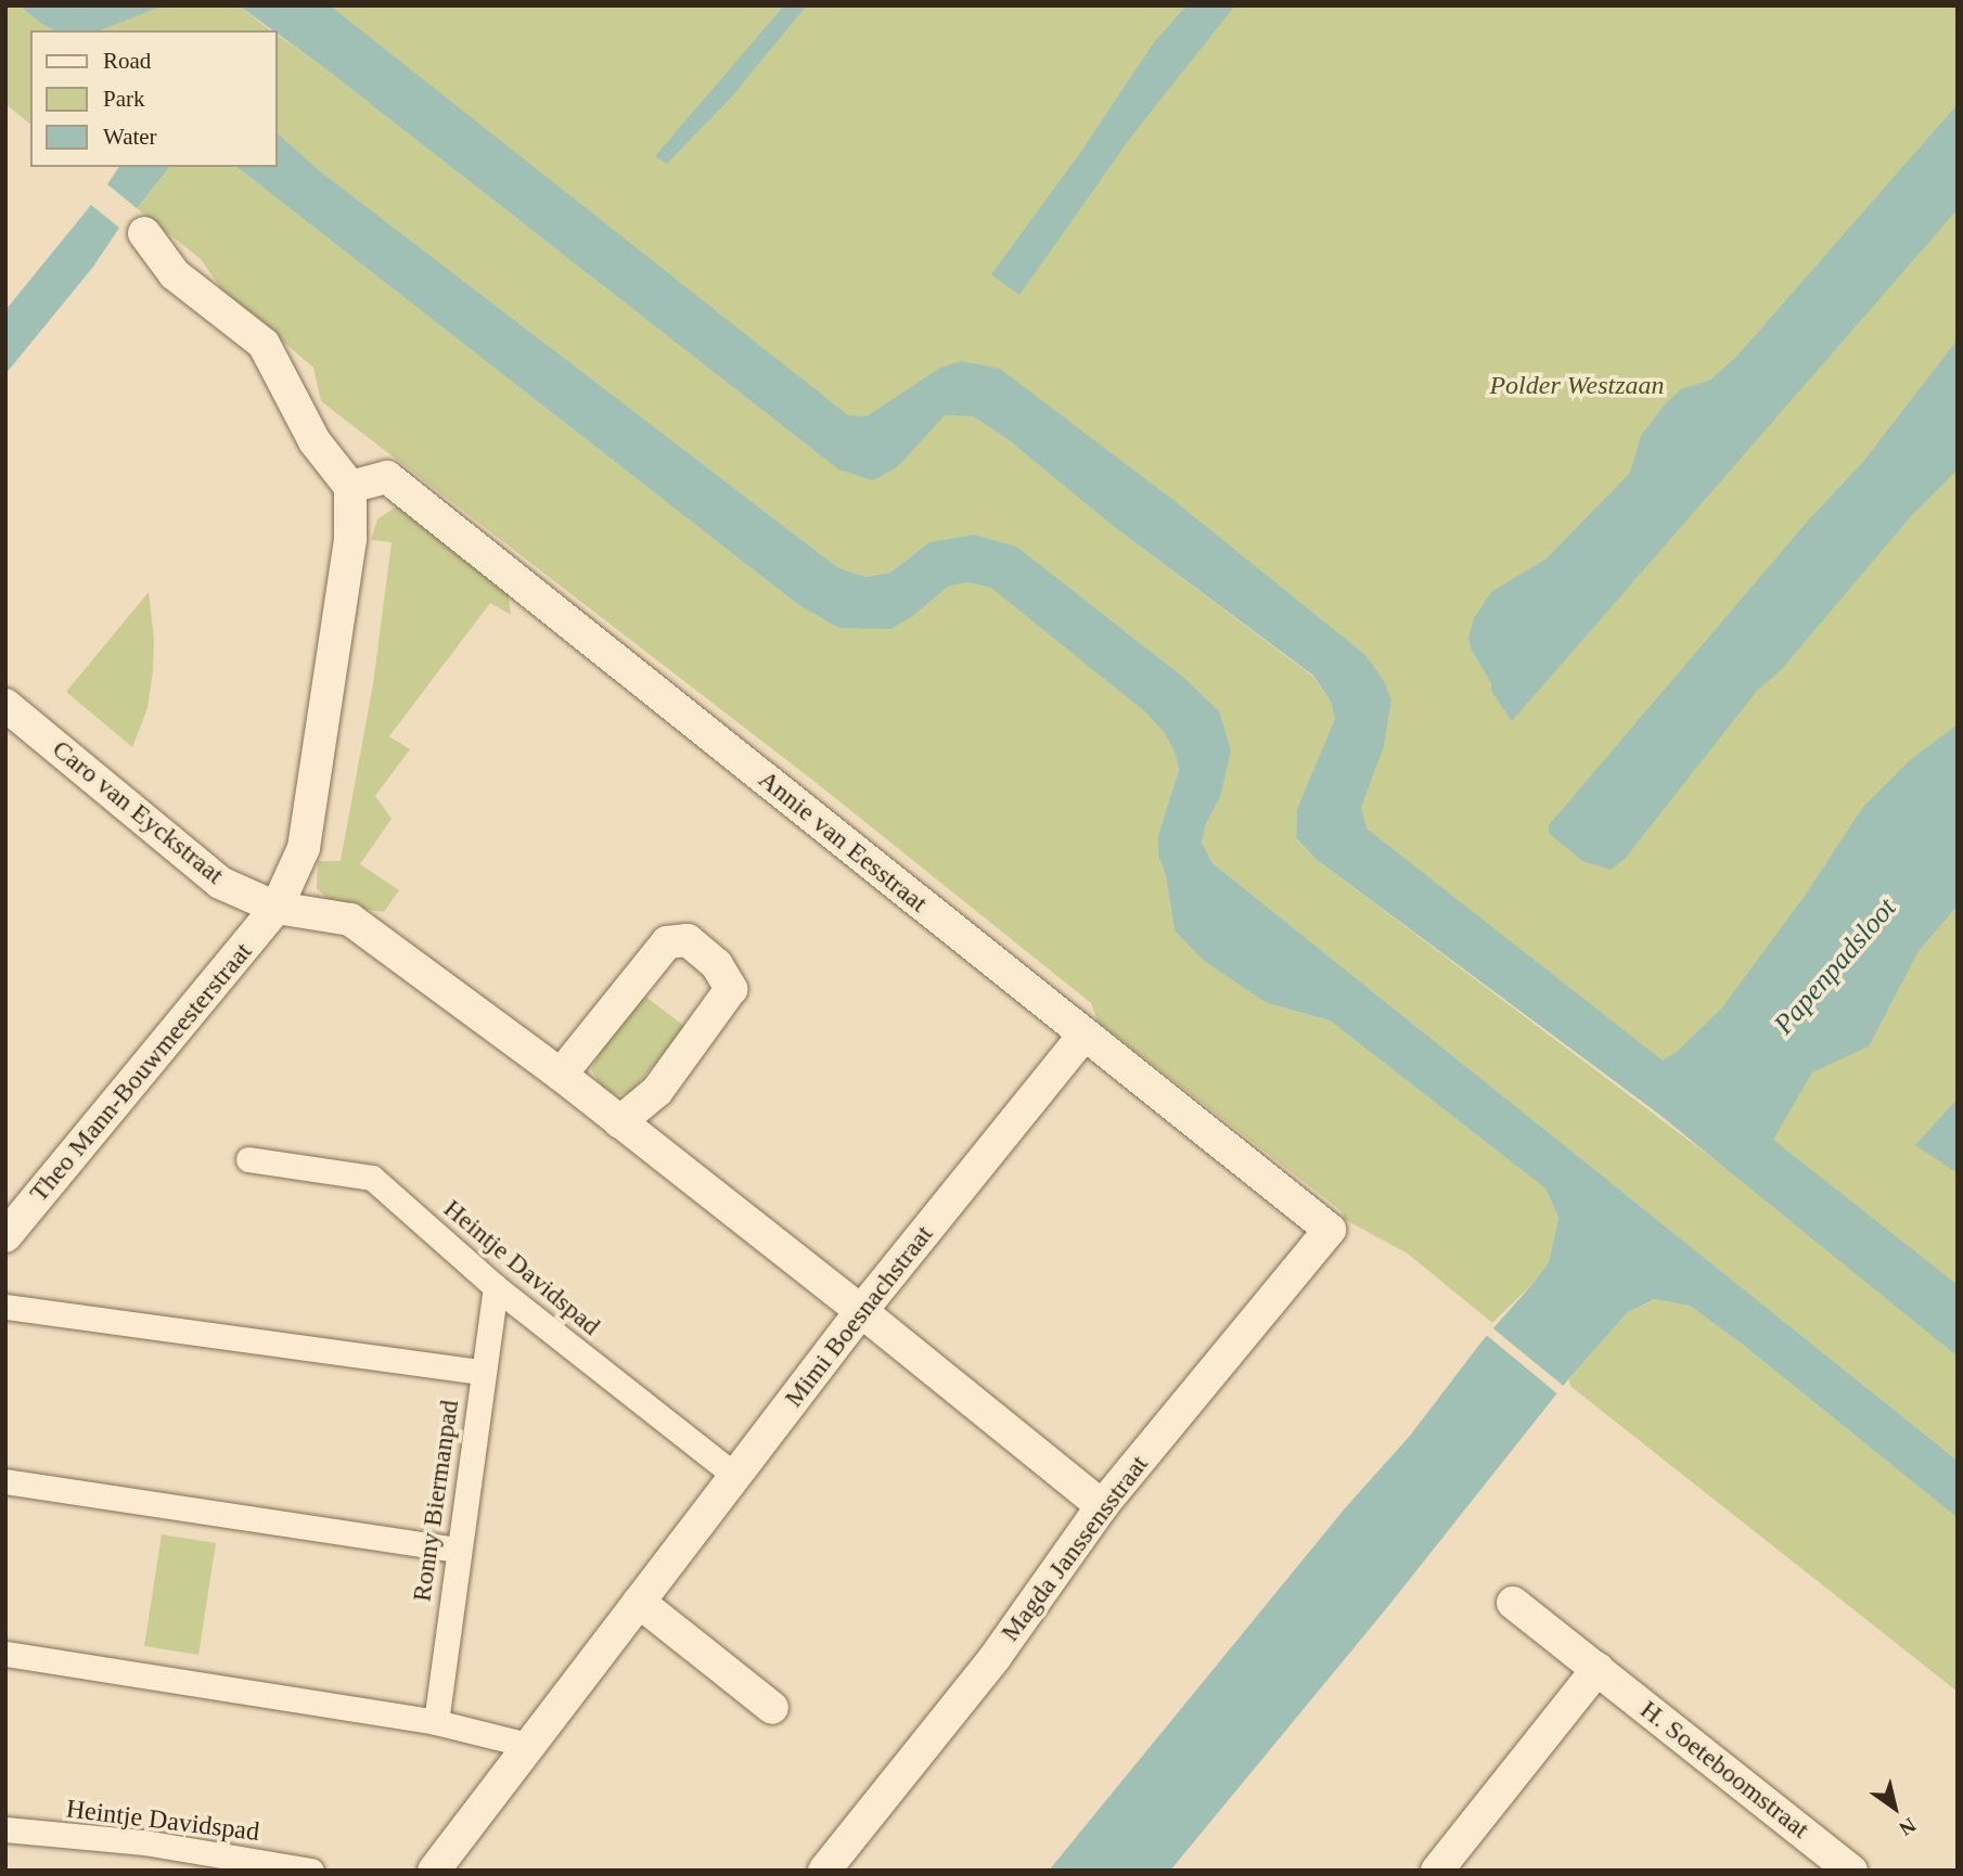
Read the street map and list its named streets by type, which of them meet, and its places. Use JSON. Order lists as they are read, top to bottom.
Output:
{
  "streets": {
    "street": [
      "Caro van Eyckstraat",
      "Annie van Eesstraat",
      "Theo Mann-Bouwmeesterstraat",
      "Heintje Davidspad",
      "Mimi Boesnachstraat",
      "Ronny Biermanpad",
      "Magda Janssensstraat",
      "H. Soeteboomstraat"
    ]
  },
  "crossings": [
    ["Caro van Eyckstraat", "Theo Mann-Bouwmeesterstraat"],
    ["Caro van Eyckstraat", "Mimi Boesnachstraat"],
    ["Caro van Eyckstraat", "Magda Janssensstraat"],
    ["Annie van Eesstraat", "Mimi Boesnachstraat"],
    ["Annie van Eesstraat", "Magda Janssensstraat"],
    ["Heintje Davidspad", "Mimi Boesnachstraat"],
    ["Heintje Davidspad", "Ronny Biermanpad"]
  ],
  "water": ["Papenpadsloot"],
  "parks": ["Polder Westzaan"],
  "legend": ["Road", "Park", "Water"],
  "north": "bottom right"
}
